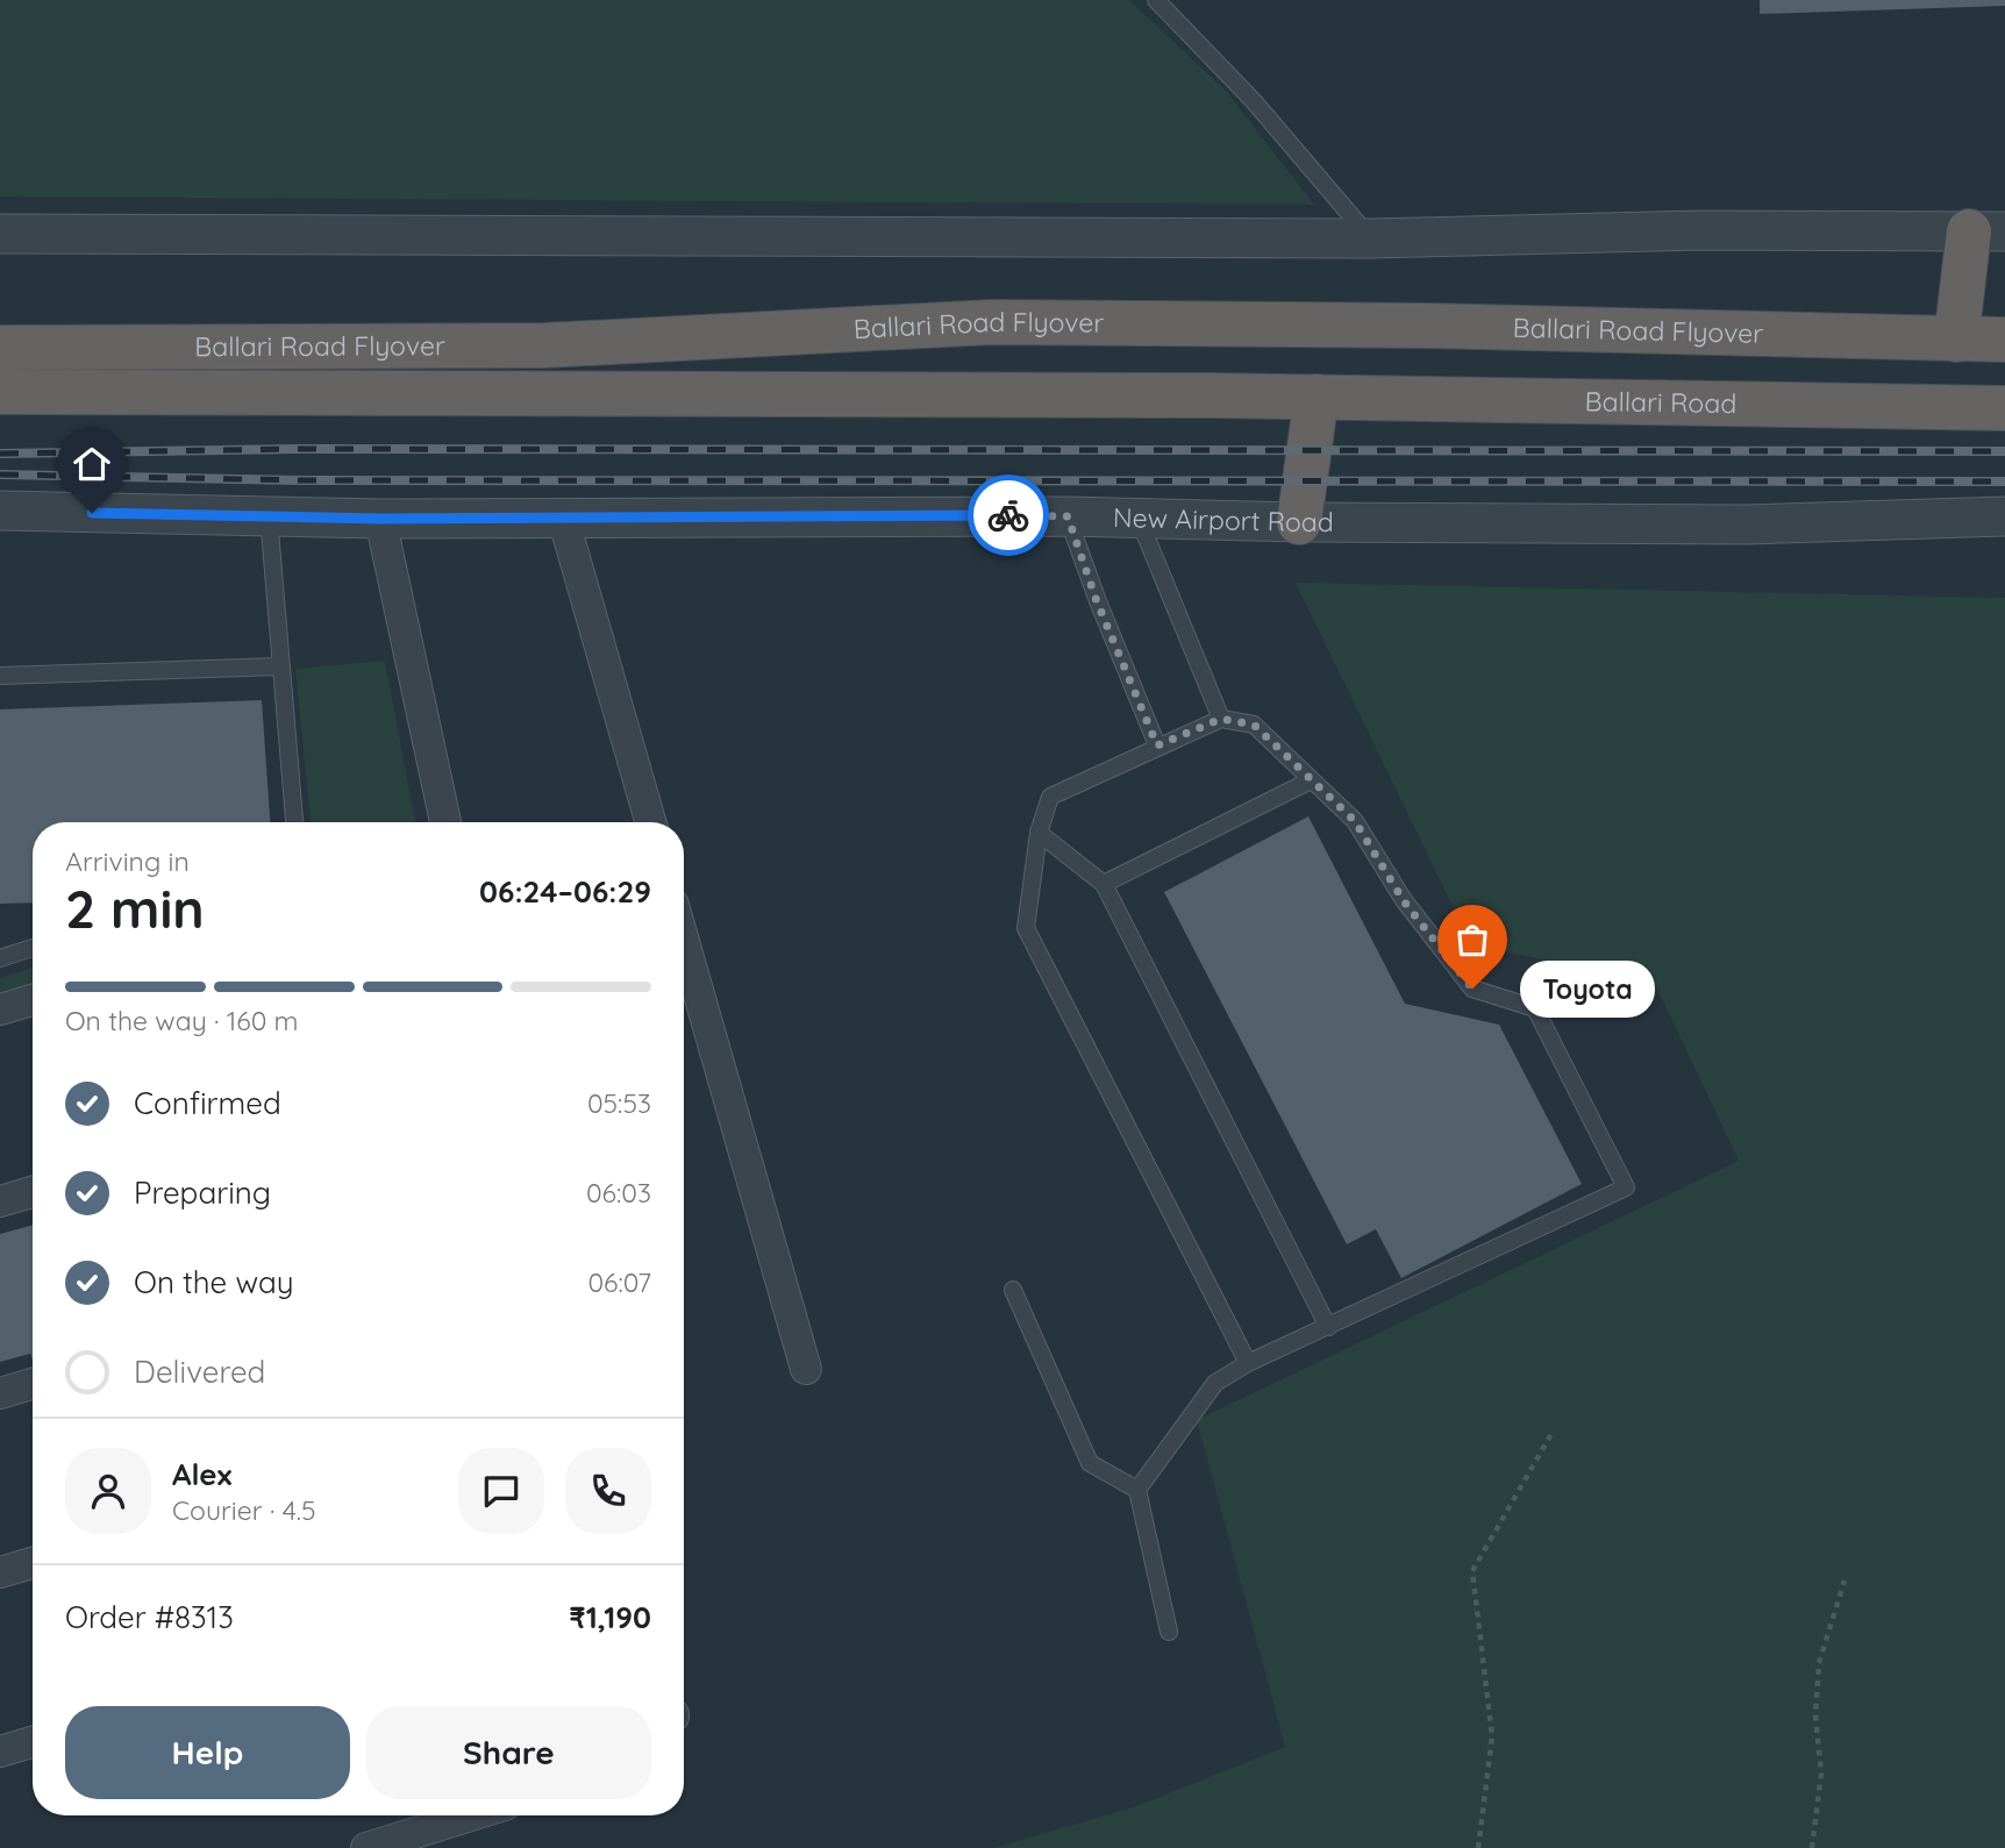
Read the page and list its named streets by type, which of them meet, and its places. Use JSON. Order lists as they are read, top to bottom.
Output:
{
  "streets": {
    "highway": ["Ballari Road Flyover", "Ballari Road"],
    "street": ["New Airport Road"]
  },
  "crossings": [
    ["Ballari Road Flyover", "Ballari Road"]
  ],
  "places": ["Toyota"],
  "page": {
    "heading": ["2 min", "Arriving in", "06:24–06:29"],
    "panel": [
      "Alex",
      "Courier · 4.5",
      "Order #8313",
      "₹1,190"
    ],
    "bubble": "Toyota",
    "bar": "On the way · 160 m",
    "list": [
      ["Confirmed", "05:53"],
      ["Preparing", "06:03"],
      ["On the way", "06:07"],
      "Delivered"
    ],
    "buttons": ["Help", "Share"]
  }
}
